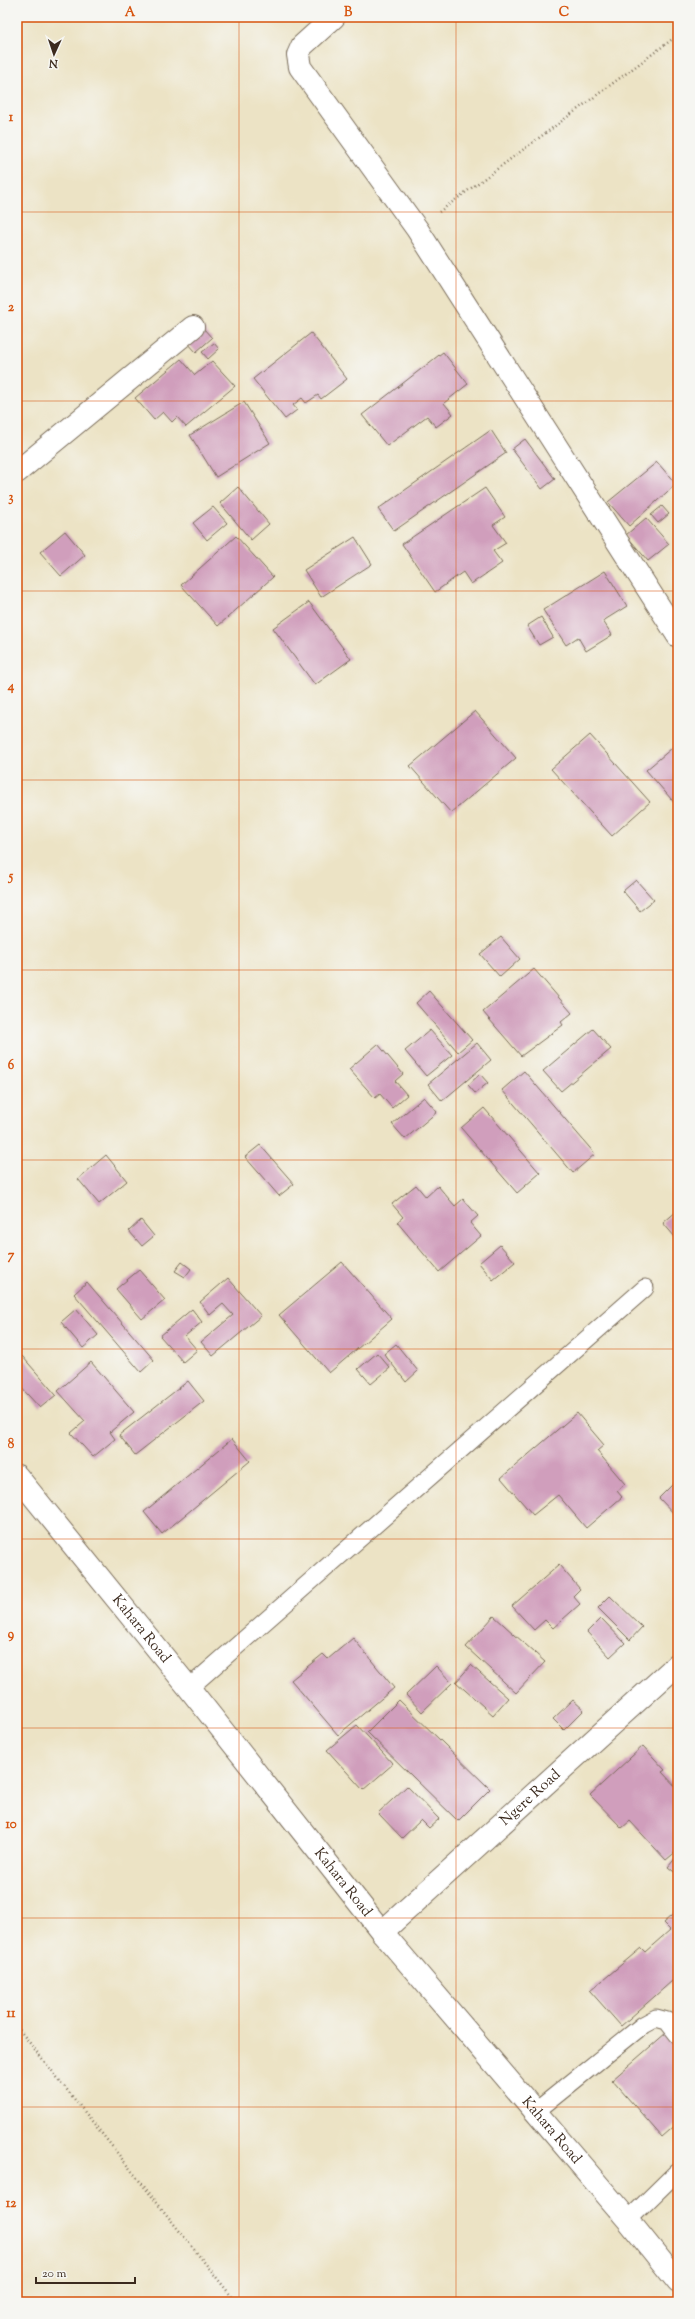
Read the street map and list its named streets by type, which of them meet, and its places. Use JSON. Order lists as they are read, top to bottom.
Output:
{
  "streets": {
    "street": ["Kahara Road", "Ngere Road"]
  },
  "crossings": [
    ["Kahara Road", "Ngere Road"]
  ],
  "scale_bar": "20 m",
  "north": "bottom",
  "grid": {
    "columns": ["A", "B", "C"],
    "rows": [
      "1",
      "2",
      "3",
      "4",
      "5",
      "6",
      "7",
      "8",
      "9",
      "10",
      "11",
      "12"
    ]
  }
}
